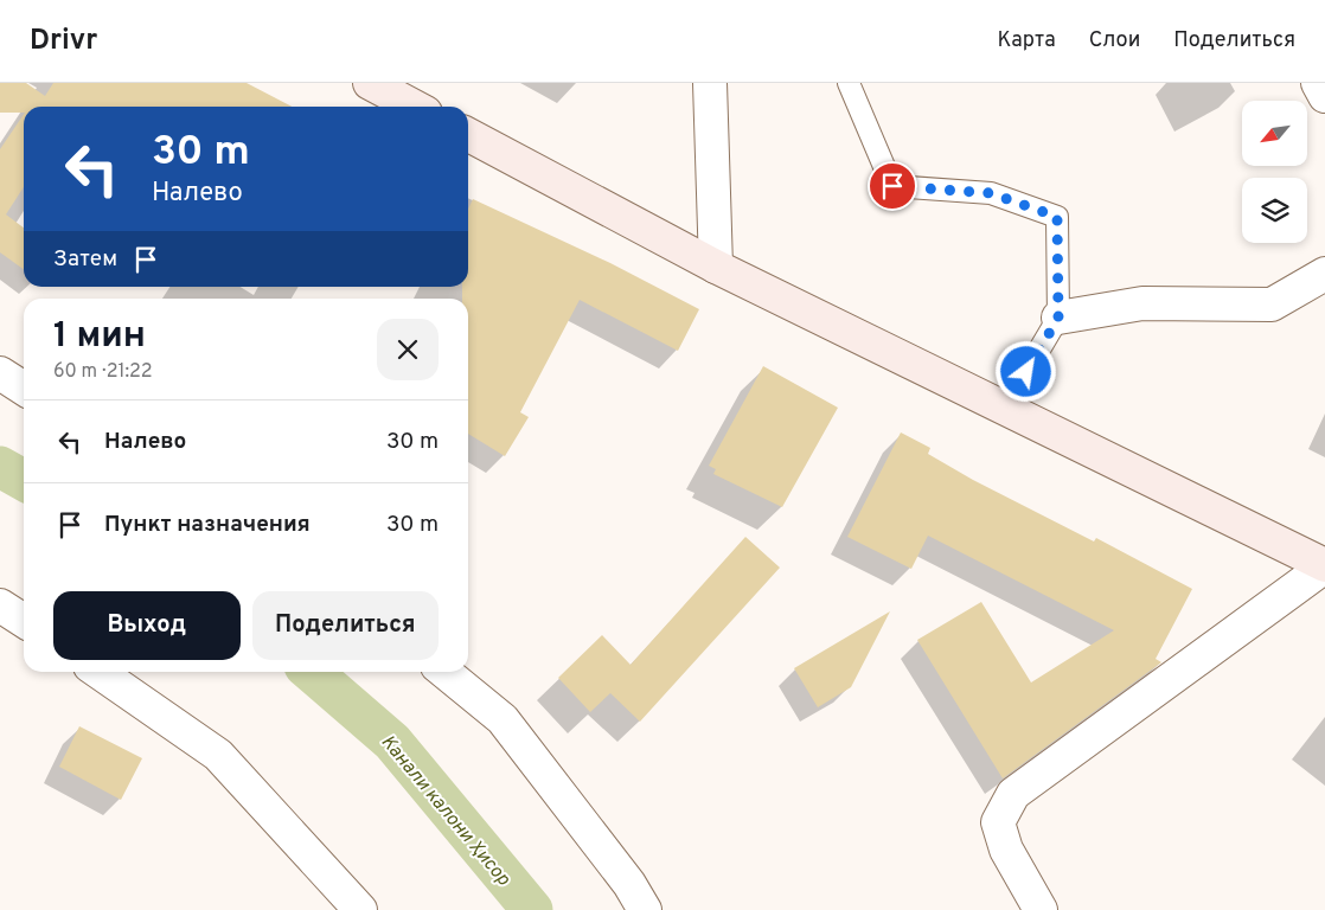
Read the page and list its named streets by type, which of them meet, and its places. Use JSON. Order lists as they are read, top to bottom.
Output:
{
  "water": ["Канали калони Ҳисор"],
  "north": "bottom left",
  "page": {
    "header": "Drivr",
    "nav": ["Карта", "Слои", "Поделиться"],
    "turn": ["30 m", "Налево"],
    "then": "Затем",
    "heading": ["1 мин", "60 m · 21:22"],
    "list": [
      {
        "name": "Налево",
        "value": "30 m"
      },
      {
        "name": "Пункт назначения",
        "value": "30 m"
      }
    ],
    "buttons": ["Выход", "Поделиться"]
  }
}
